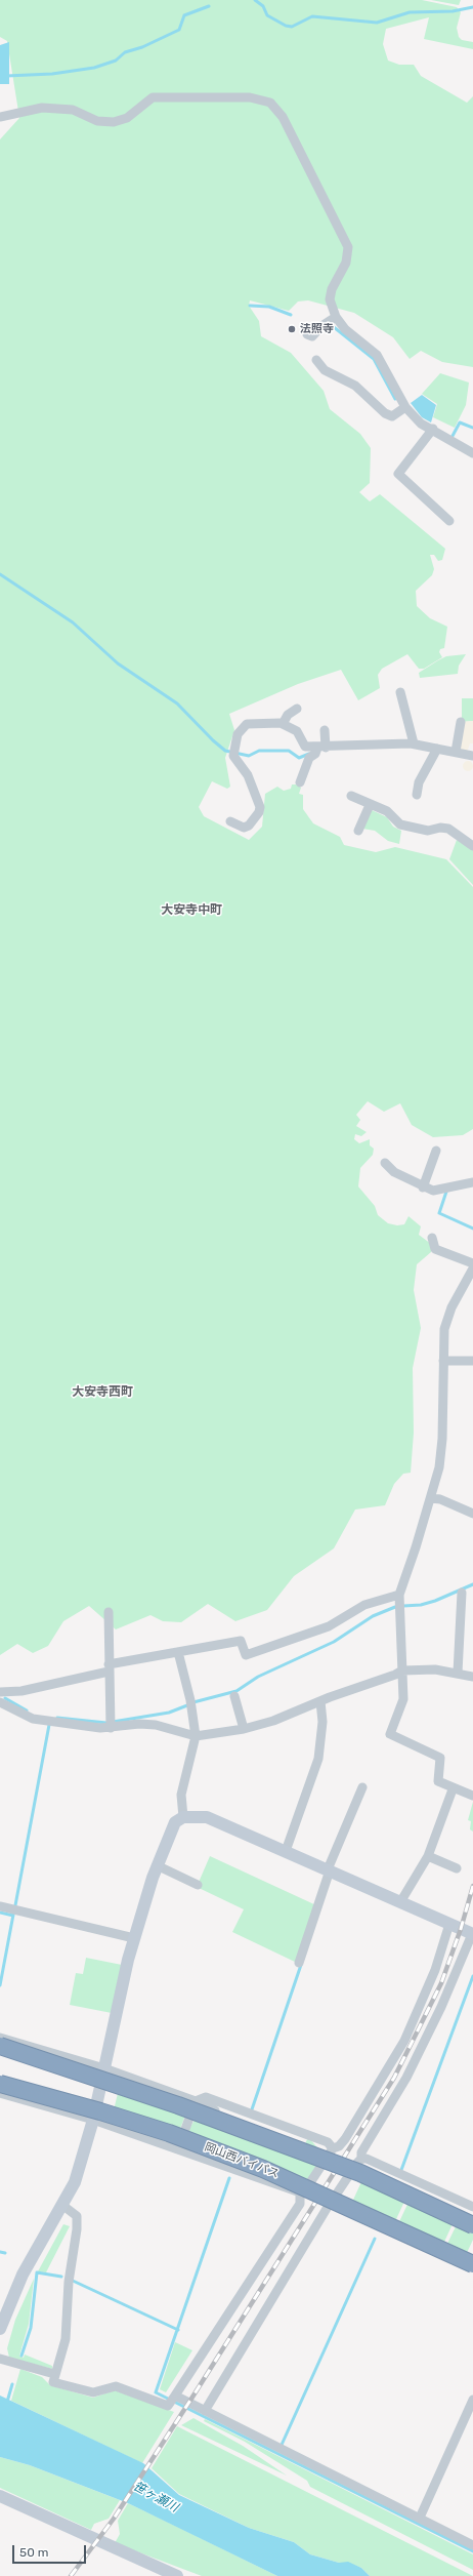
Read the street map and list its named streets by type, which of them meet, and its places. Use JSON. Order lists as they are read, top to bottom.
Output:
{
  "streets": {
    "highway": ["岡山西バイパス"]
  },
  "districts": ["大安寺中町", "大安寺西町"],
  "water": ["笹ヶ瀬川"],
  "places": ["法照寺"],
  "scale_bar": "50 m"
}
